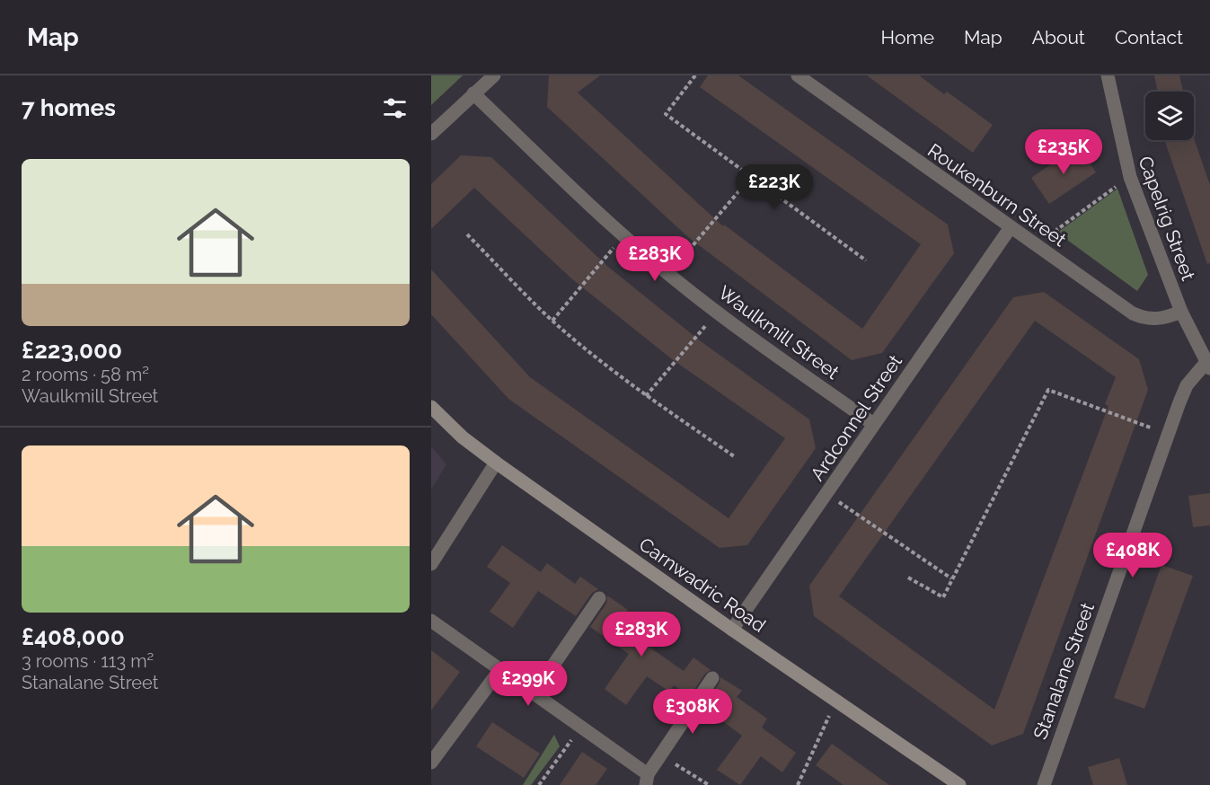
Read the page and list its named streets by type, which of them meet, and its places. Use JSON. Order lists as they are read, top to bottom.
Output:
{
  "streets": {
    "street": [
      "Roukenburn Street",
      "Capelrig Street",
      "Waulkmill Street",
      "Ardconnel Street",
      "Carnwadric Road",
      "Stanalane Street"
    ]
  },
  "crossings": [
    ["Roukenburn Street", "Capelrig Street"],
    ["Roukenburn Street", "Ardconnel Street"],
    ["Capelrig Street", "Stanalane Street"],
    ["Waulkmill Street", "Ardconnel Street"],
    ["Ardconnel Street", "Carnwadric Road"]
  ],
  "page": {
    "header": "Map",
    "nav": [
      "Home",
      "Map",
      "About",
      "Contact"
    ],
    "heading": "7 homes",
    "price": [
      "£235K",
      "£223K",
      "£283K",
      "£408K",
      "£283K",
      "£299K",
      "£308K"
    ],
    "list": [
      {
        "name": "£223,000",
        "note": "2 rooms · 58 m² · Waulkmill Street"
      },
      {
        "name": "£408,000",
        "note": "3 rooms · 113 m² · Stanalane Street"
      }
    ]
  }
}
